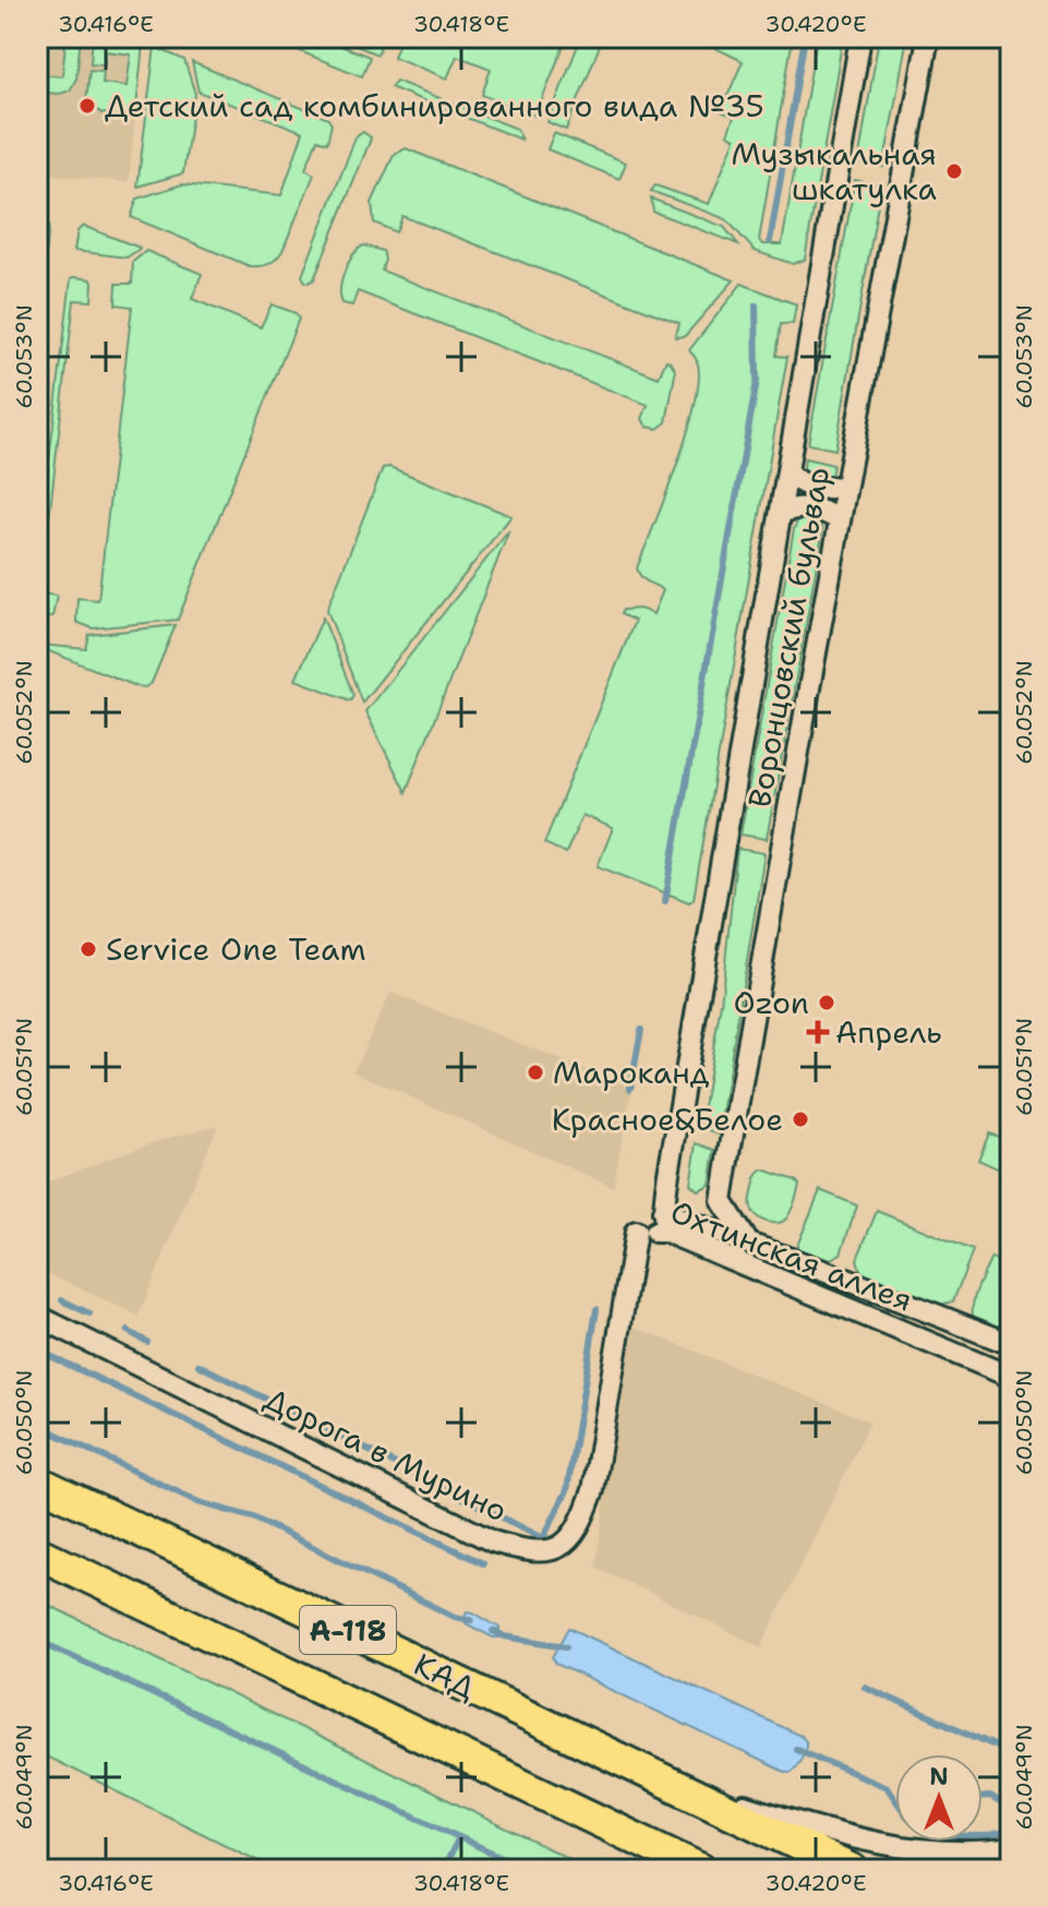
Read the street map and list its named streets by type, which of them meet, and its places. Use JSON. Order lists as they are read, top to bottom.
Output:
{
  "streets": {
    "highway": ["А-118", "КАД"],
    "street": ["Воронцовский бульвар", "Охтинская аллея", "Дорога в Мурино"]
  },
  "crossings": [
    ["Воронцовский бульвар", "Охтинская аллея"],
    ["Охтинская аллея", "Дорога в Мурино"]
  ],
  "places": {
    "other": [
      "Детский сад комбинированного вида №35",
      "Музыкальная шкатулка",
      "Service One Team",
      "Ozon",
      "Мароканд",
      "Красное&Белое"
    ],
    "health": ["Апрель"]
  },
  "north": "top",
  "coordinates": [
    "30.416°E",
    "30.418°E",
    "30.420°E",
    "60.053°N",
    "60.052°N",
    "60.051°N",
    "60.050°N",
    "60.049°N"
  ]
}
